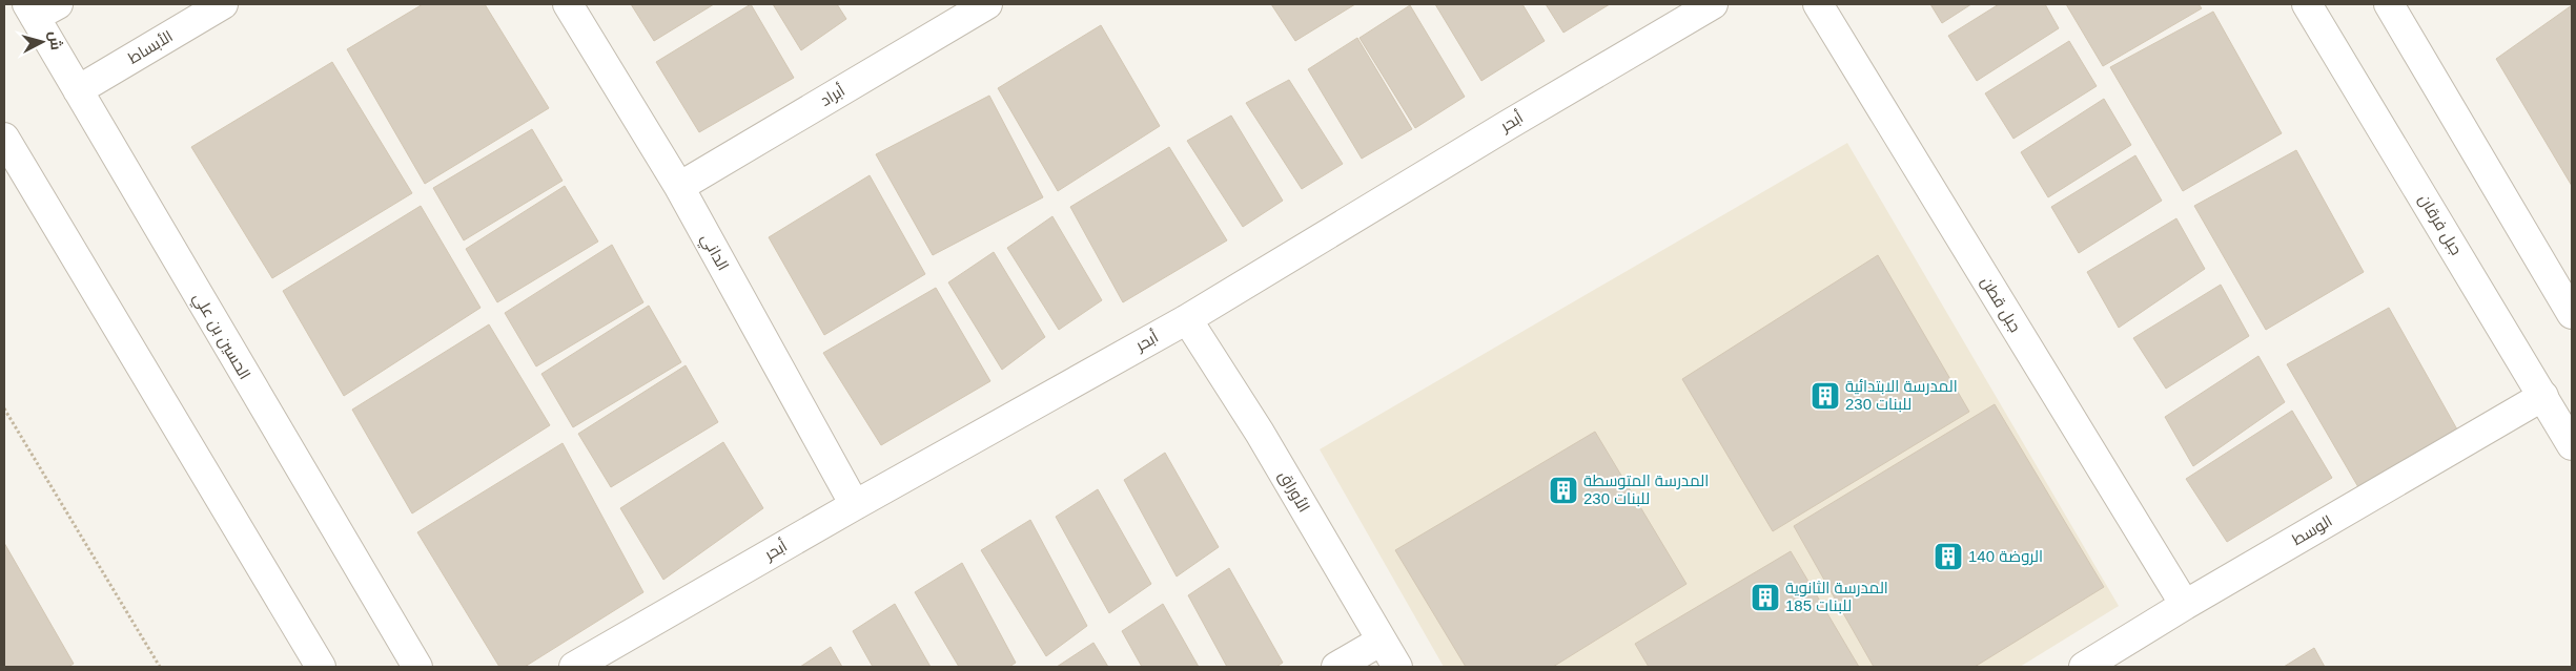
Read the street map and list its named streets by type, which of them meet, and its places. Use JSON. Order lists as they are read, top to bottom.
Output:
{
  "streets": {
    "street": [
      "الأبساط",
      "أبراد",
      "أبحر",
      "جبل فرقان",
      "الداني",
      "جبل قطن",
      "الحسين بن علي",
      "الأوراق",
      "الوسط"
    ]
  },
  "crossings": [
    ["الأبساط", "الحسين بن علي"],
    ["أبراد", "الداني"],
    ["أبحر", "الداني"],
    ["أبحر", "الأوراق"],
    ["جبل فرقان", "الوسط"],
    ["جبل قطن", "الوسط"]
  ],
  "places": {
    "building": [
      "المدرسة الابتدائية 230 للبنات",
      "المدرسة المتوسطة 230 للبنات",
      "الروضة 140",
      "المدرسة الثانوية 185 للبنات"
    ]
  },
  "north": "right"
}
